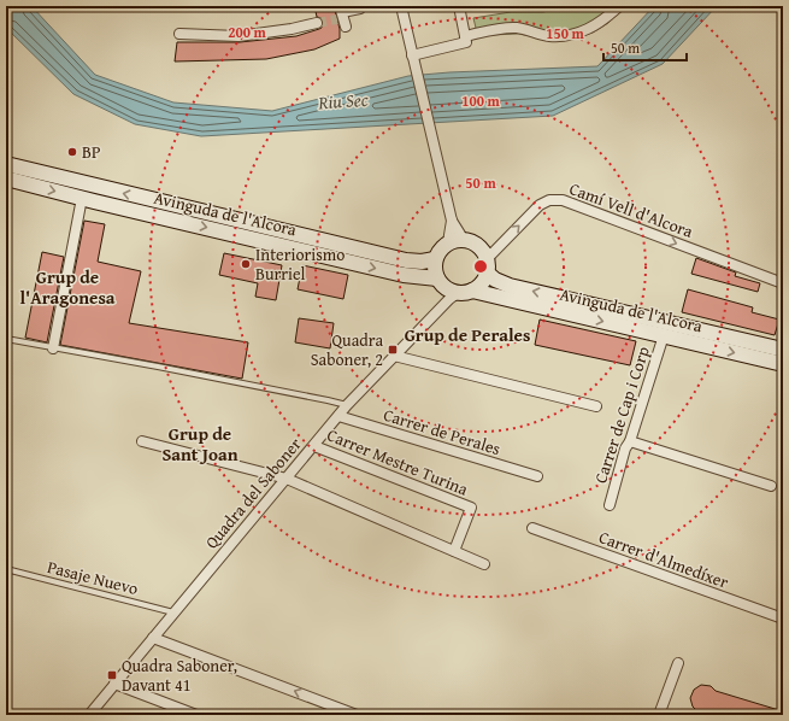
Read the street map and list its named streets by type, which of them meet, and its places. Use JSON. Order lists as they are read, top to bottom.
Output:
{
  "streets": {
    "main road": ["Avinguda de l'Alcora"],
    "street": [
      "Camí Vell d'Alcora",
      "Carrer de Cap i Corp",
      "Carrer de Perales",
      "Carrer Mestre Turina",
      "Quadra del Saboner",
      "Carrer d'Almedíxer"
    ],
    "lane": ["Pasaje Nuevo"]
  },
  "crossings": [
    ["Camí Vell d'Alcora", "Avinguda de l'Alcora"],
    ["Camí Vell d'Alcora", "Quadra del Saboner"],
    ["Avinguda de l'Alcora", "Carrer de Cap i Corp"],
    ["Avinguda de l'Alcora", "Quadra del Saboner"],
    ["Carrer de Perales", "Quadra del Saboner"],
    ["Carrer Mestre Turina", "Quadra del Saboner"],
    ["Quadra del Saboner", "Pasaje Nuevo"]
  ],
  "one_way": ["Camí Vell d'Alcora"],
  "districts": ["Grup de l'Aragonesa", "Grup de Perales", "Grup de Sant Joan"],
  "water": ["Riu Sec"],
  "places": {
    "other": ["BP", "Interiorismo Burriel"],
    "transit": ["Quadra Saboner, 2", "Quadra Saboner, Davant 41"]
  },
  "scale_bar": "50 m",
  "rings": [
    "200 m",
    "150 m",
    "100 m",
    "50 m"
  ]
}
